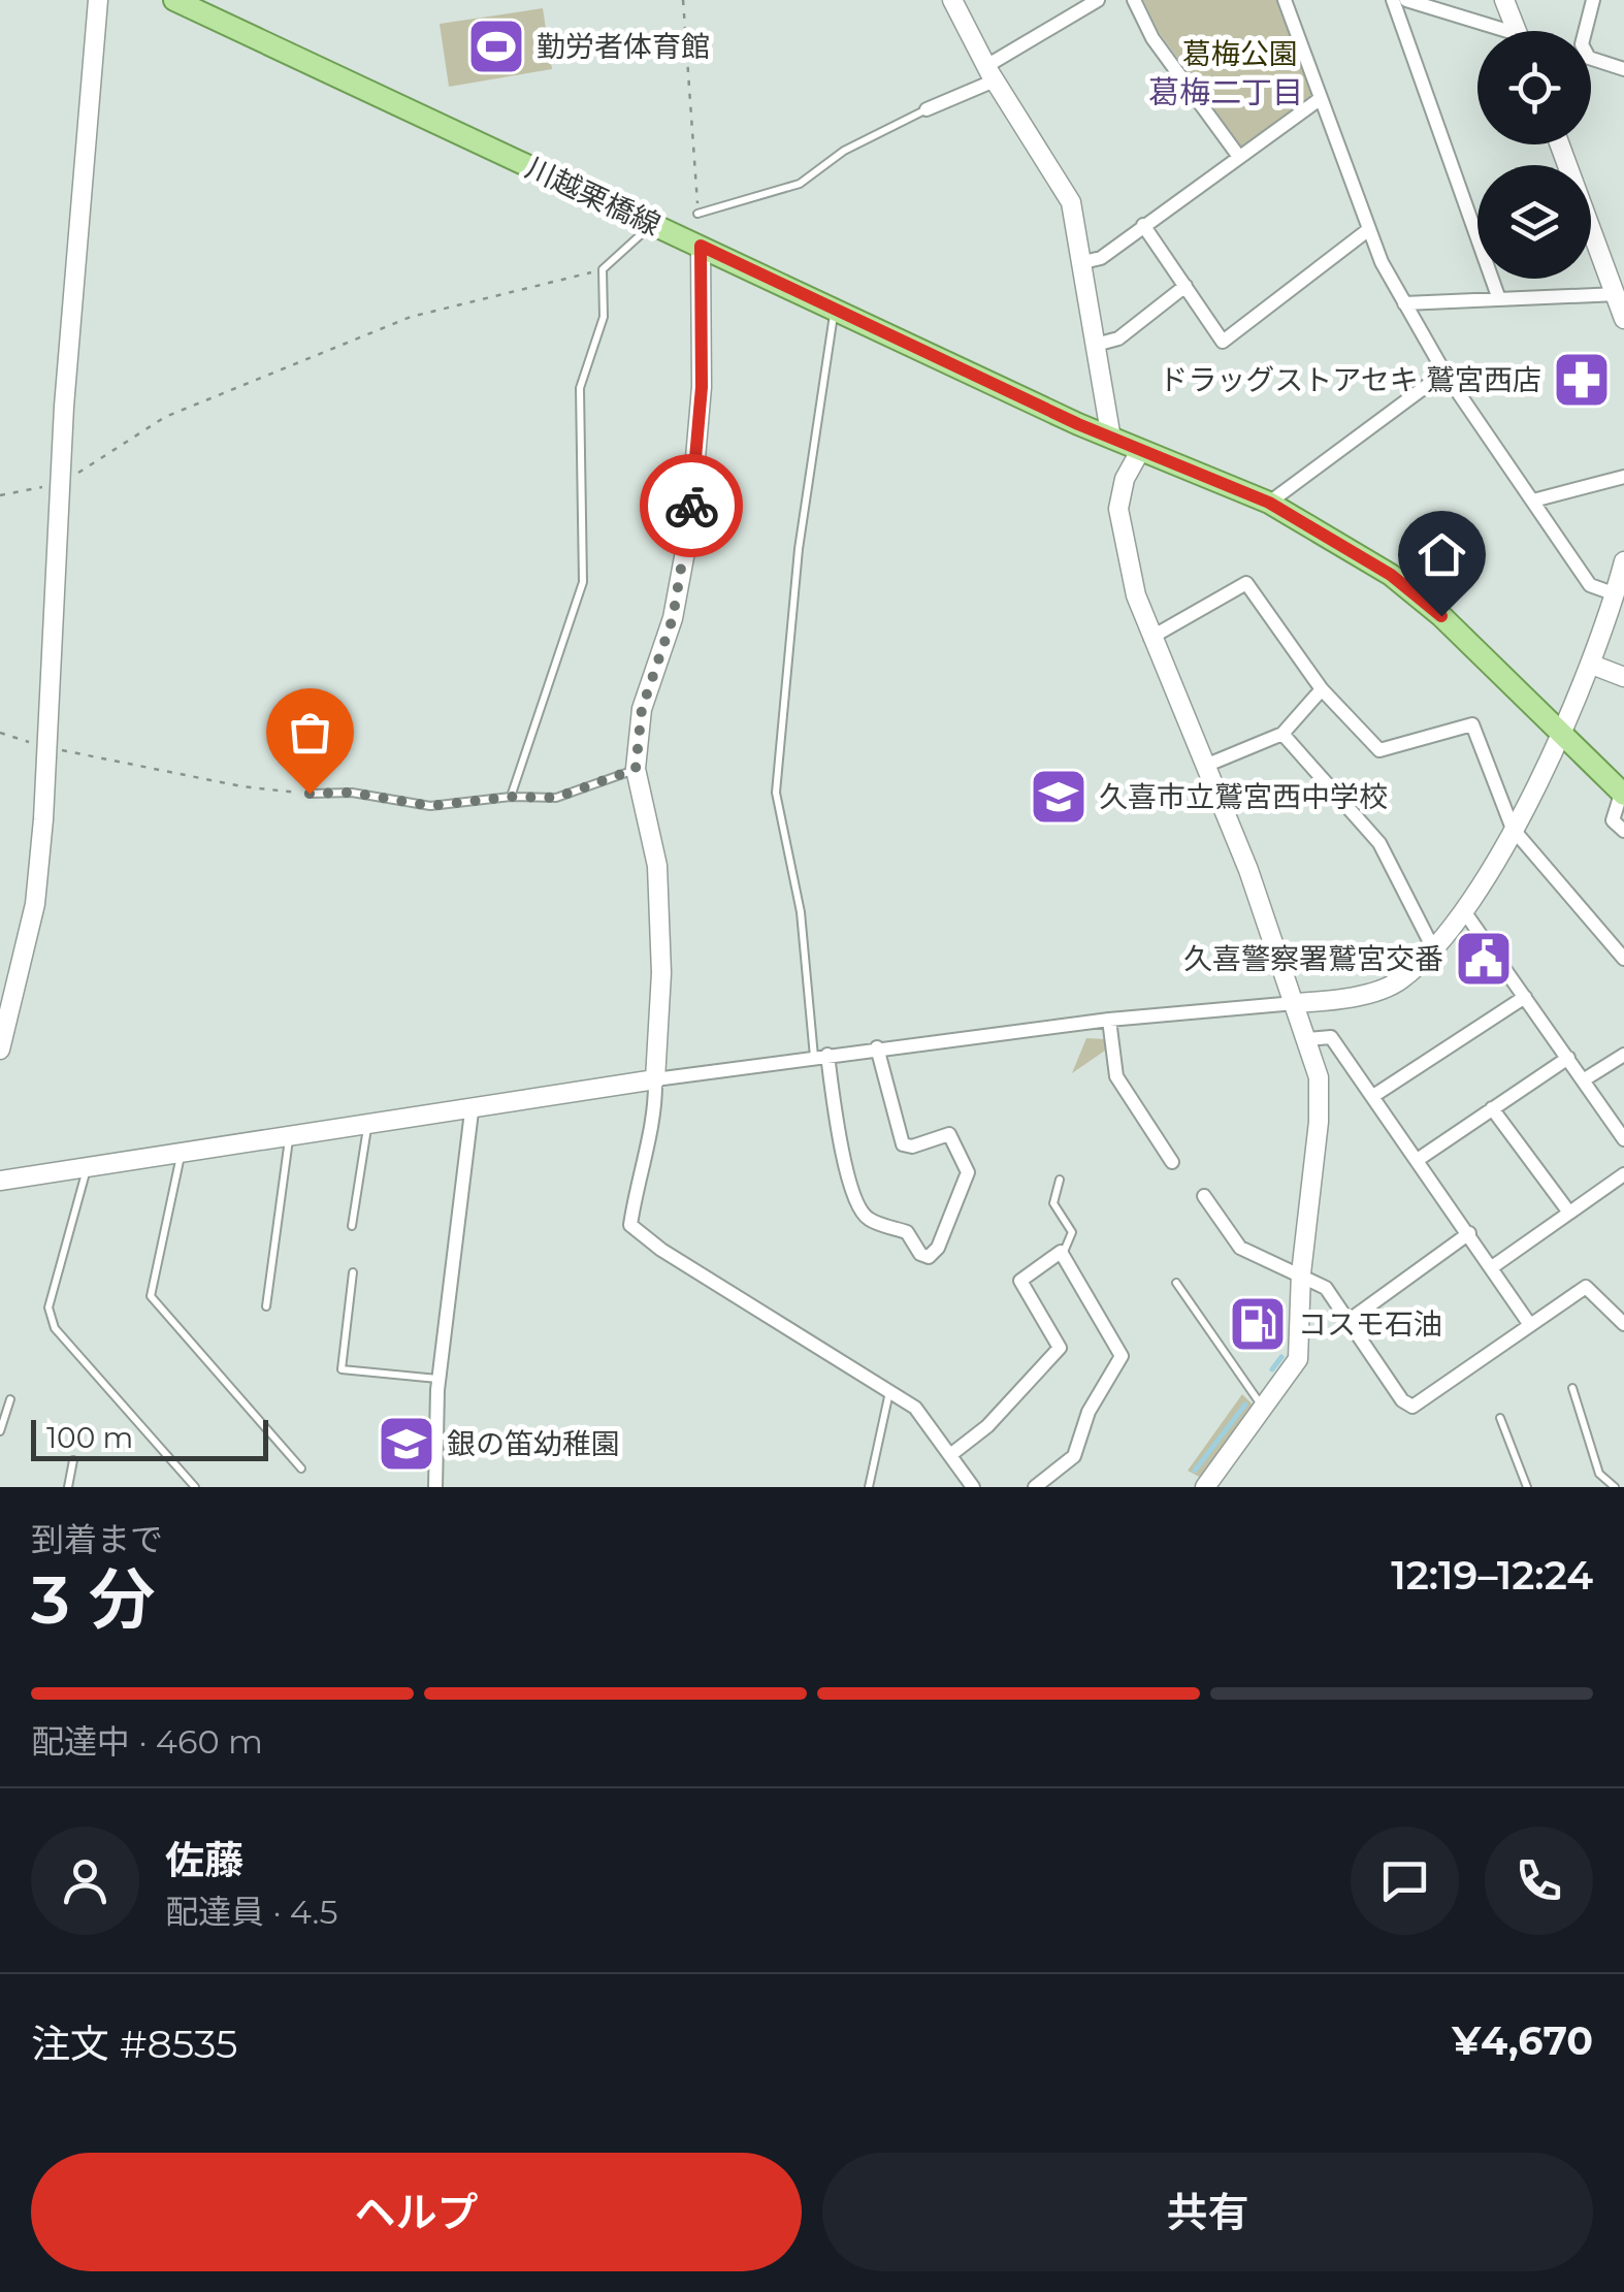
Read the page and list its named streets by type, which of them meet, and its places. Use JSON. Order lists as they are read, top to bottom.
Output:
{
  "streets": {
    "main road": ["川越栗橋線"]
  },
  "districts": ["葛梅二丁目"],
  "parks": ["葛梅公園"],
  "places": {
    "sports": ["勤労者体育館"],
    "pharmacy": ["ドラッグストアセキ 鷲宮西店"],
    "school or university": ["久喜市立鷲宮西中学校", "銀の笛幼稚園"],
    "public building": ["久喜警察署鷲宮交番"],
    "fuel station": ["コスモ石油"]
  },
  "scale_bar": "100 m",
  "page": {
    "scale": "100 m",
    "heading": ["3 分", "到着まで", "12:19–12:24"],
    "panel": [
      "佐藤",
      "配達員 · 4.5",
      "注文 #8535",
      "¥4,670"
    ],
    "bar": "配達中 · 460 m",
    "buttons": ["ヘルプ", "共有"]
  }
}
